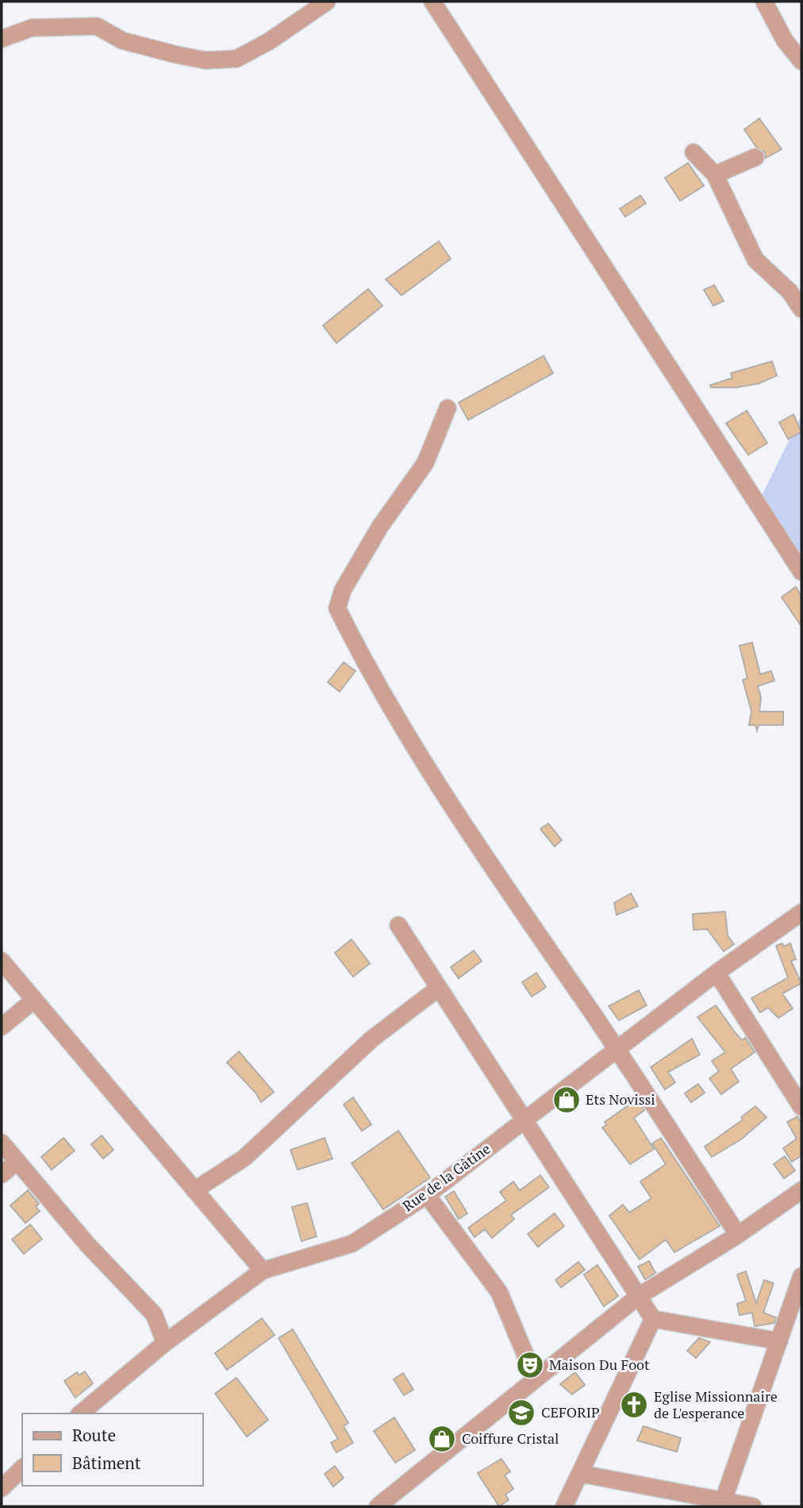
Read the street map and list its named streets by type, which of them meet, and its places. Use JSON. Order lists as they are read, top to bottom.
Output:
{
  "streets": {
    "street": ["Rue de la Gâtine"]
  },
  "places": {
    "shop": ["Ets Novissi", "Coiffure Cristal"],
    "theatre": ["Maison Du Foot"],
    "church": ["Eglise Missionnaire de L'esperance"],
    "school or university": ["CEFORIP"]
  },
  "legend": ["Route", "Bâtiment"]
}
